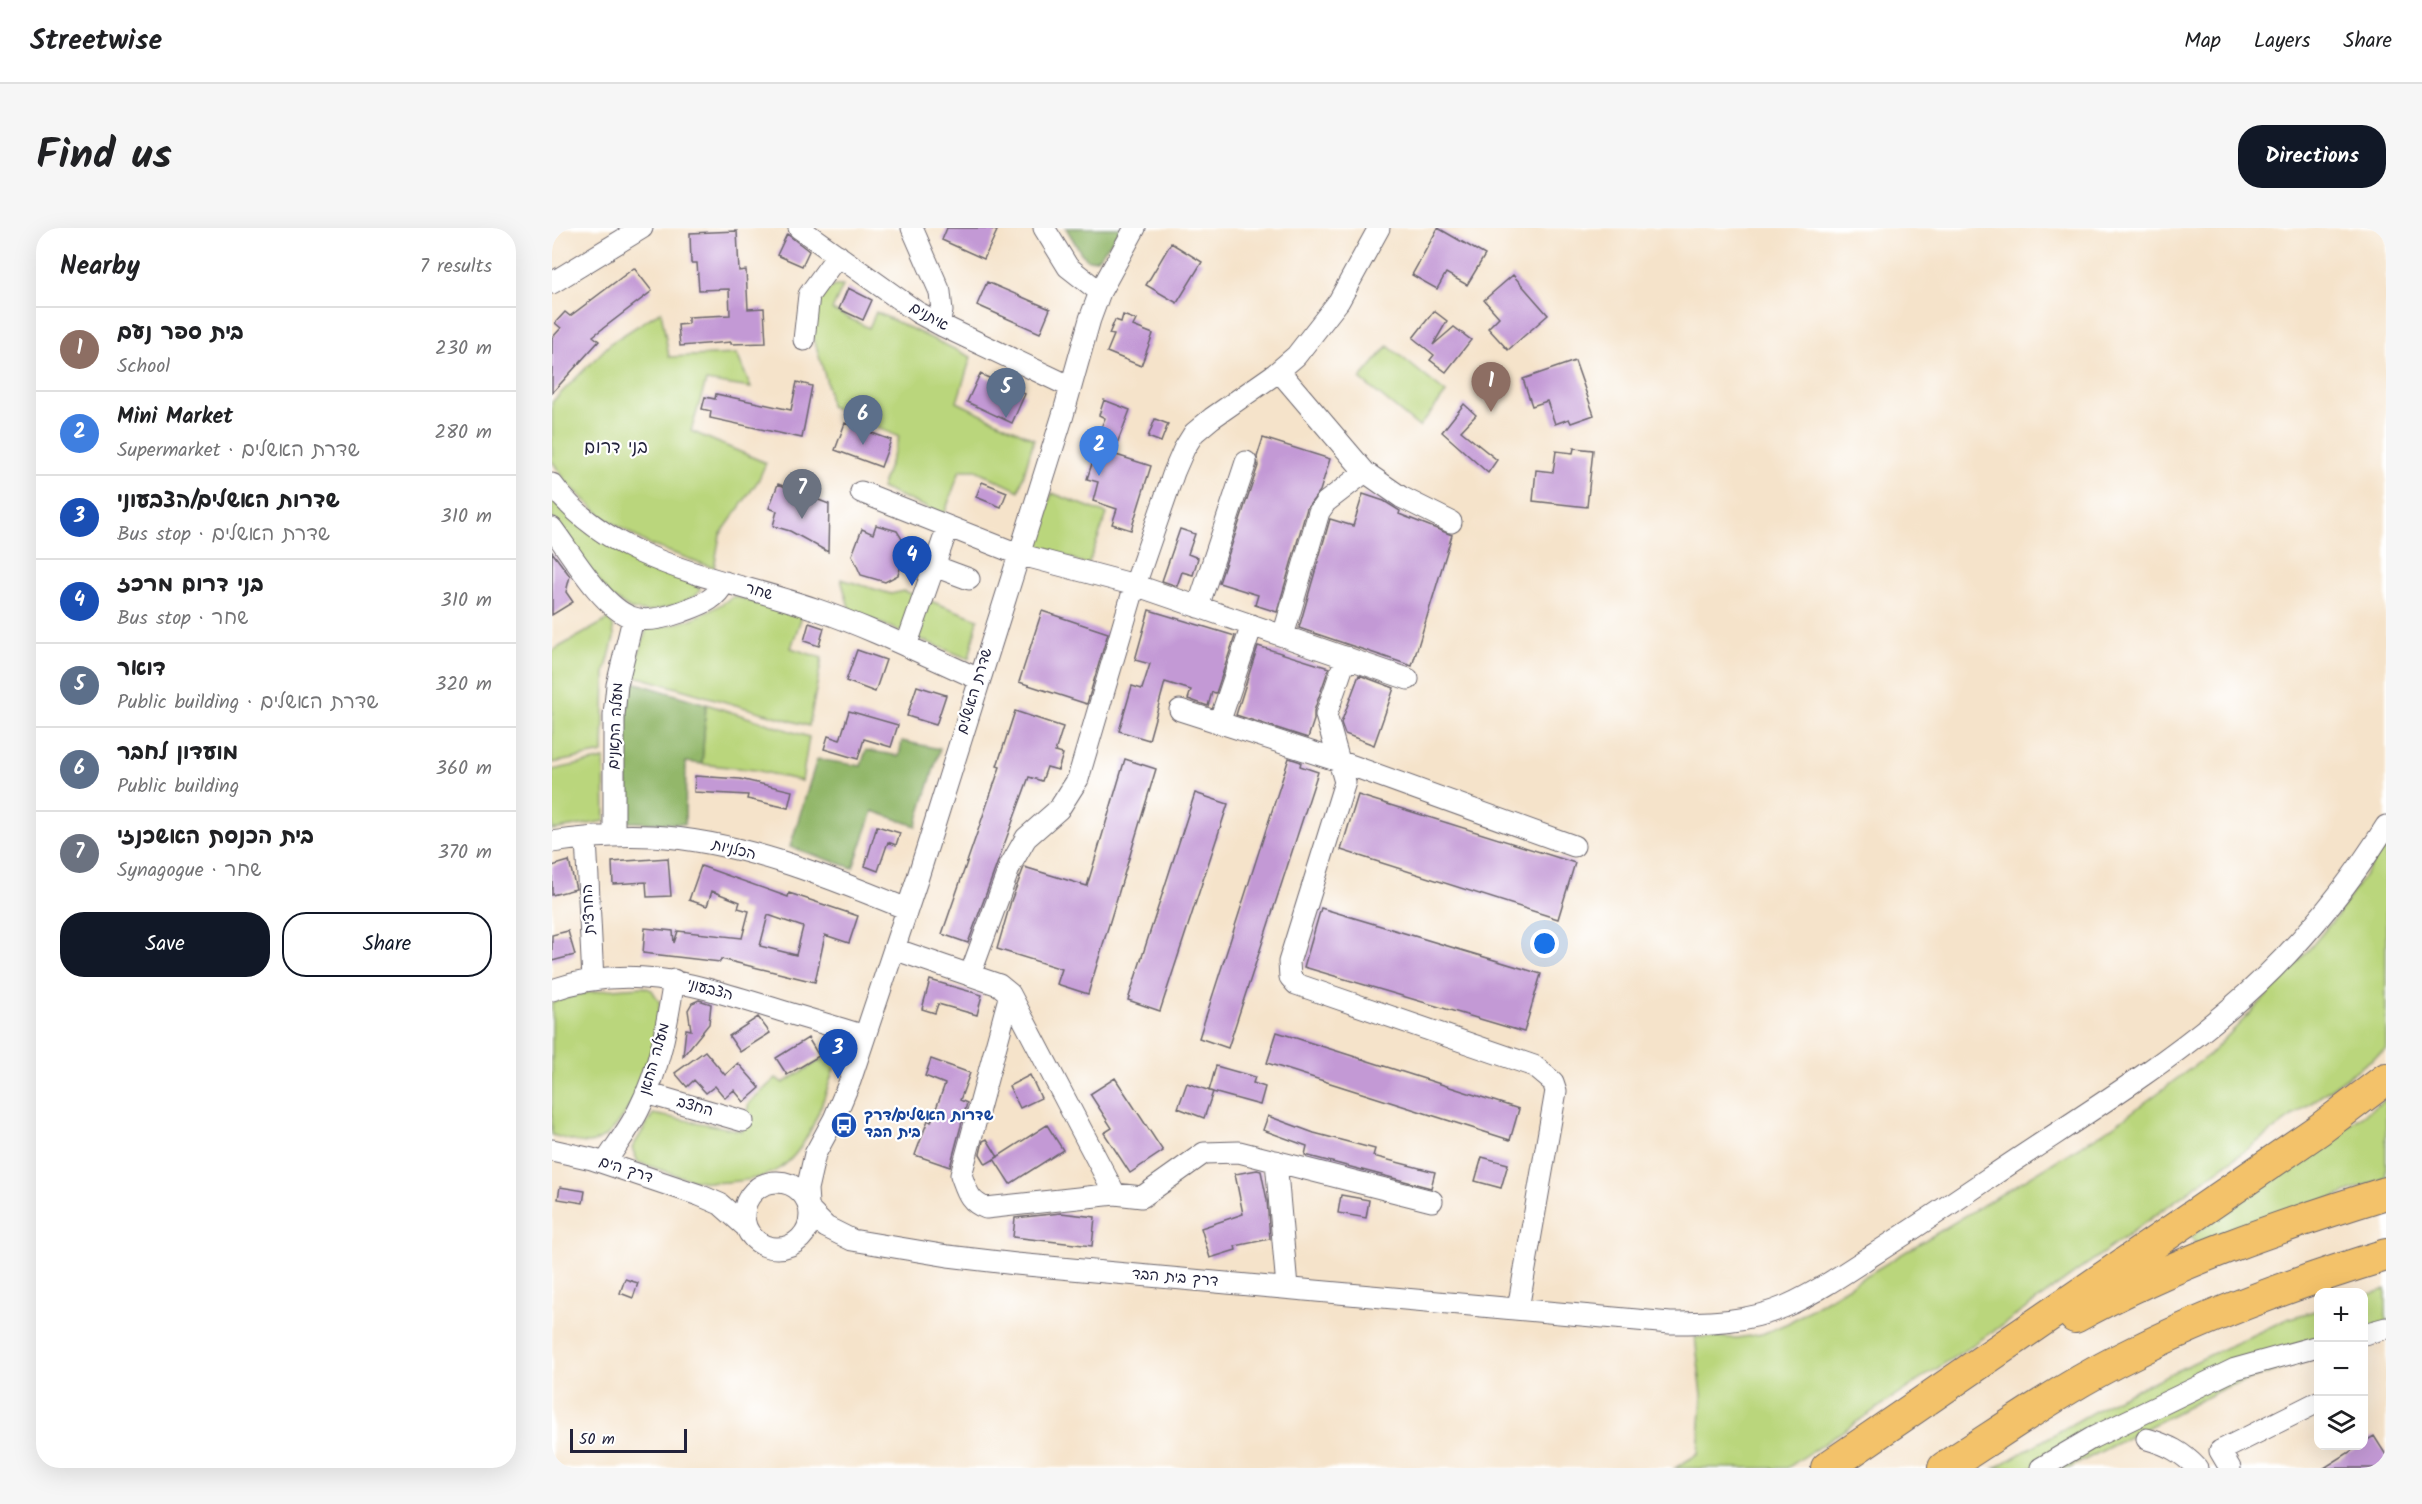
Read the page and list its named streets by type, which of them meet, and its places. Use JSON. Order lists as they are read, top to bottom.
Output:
{
  "streets": {
    "street": [
      "איתנים",
      "שחר",
      "שדרת האשלים",
      "מעלה התאנים",
      "הכלניות",
      "החרצית",
      "הצבעוני",
      "מעלה החאן",
      "החצב",
      "דרך הים",
      "דרך בית הבד"
    ]
  },
  "crossings": [
    ["איתנים", "שדרת האשלים"],
    ["שחר", "שדרת האשלים"],
    ["שדרת האשלים", "הכלניות"],
    ["שדרת האשלים", "הצבעוני"],
    ["שדרת האשלים", "דרך הים"],
    ["שדרת האשלים", "דרך בית הבד"],
    ["מעלה התאנים", "הכלניות"],
    ["הכלניות", "החרצית"],
    ["החרצית", "הצבעוני"],
    ["הצבעוני", "מעלה החאן"],
    ["מעלה החאן", "החצב"],
    ["מעלה החאן", "דרך הים"],
    ["דרך הים", "דרך בית הבד"]
  ],
  "districts": ["בני דרום"],
  "places": {
    "bus stop": ["שדרות האשלים/דרך בית הבד"]
  },
  "scale_bar": "50 m",
  "page": {
    "header": "Streetwise",
    "nav": ["Map", "Layers", "Share"],
    "title": "Find us",
    "buttons": [
      "Directions",
      ["Save", "Share"]
    ],
    "heading": ["Nearby", "7 results"],
    "list": [
      {
        "mark": "1",
        "name": "בית ספר נעם",
        "note": "School",
        "value": "230 m"
      },
      {
        "mark": "2",
        "name": "Mini Market",
        "note": "Supermarket · שדרת האשלים",
        "value": "280 m"
      },
      {
        "mark": "3",
        "name": "שדרות האשלים/הצבעוני",
        "note": "Bus stop · שדרת האשלים",
        "value": "310 m"
      },
      {
        "mark": "4",
        "name": "בני דרום מרכז",
        "note": "Bus stop · שחר",
        "value": "310 m"
      },
      {
        "mark": "5",
        "name": "דואר",
        "note": "Public building · שדרת האשלים",
        "value": "320 m"
      },
      {
        "mark": "6",
        "name": "מועדון לחבר",
        "note": "Public building",
        "value": "360 m"
      },
      {
        "mark": "7",
        "name": "בית הכנסת האשכנזי",
        "note": "Synagogue · שחר",
        "value": "370 m"
      }
    ],
    "pins": [
      "1",
      "5",
      "6",
      "2",
      "7",
      "4",
      "3"
    ],
    "map_buttons": ["+", "−"],
    "scale": "50 m"
  }
}
